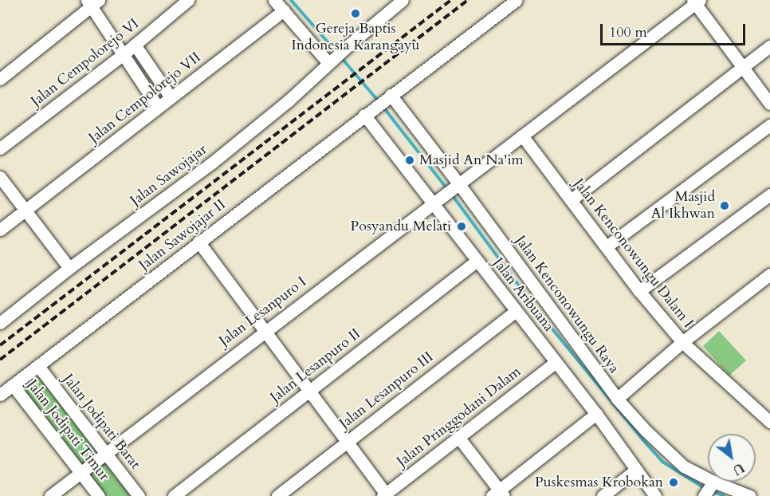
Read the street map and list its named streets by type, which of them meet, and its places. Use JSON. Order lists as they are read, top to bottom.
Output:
{
  "streets": {
    "street": [
      "Jalan Cempolorejo VI",
      "Jalan Cempolorejo VII",
      "Jalan Sawojajar",
      "Jalan Sawojajar II",
      "Jalan Kenconowungu Dalam I",
      "Jalan Aribuana",
      "Jalan Kenconowungu Raya",
      "Jalan Lesanpuro I",
      "Jalan Lesanpuro II",
      "Jalan Lesanpuro III",
      "Jalan Pringgodani Dalam",
      "Jalan Jodipati Barat",
      "Jalan Jodipati Timur"
    ]
  },
  "crossings": [
    ["Jalan Sawojajar II", "Jalan Aribuana"],
    ["Jalan Sawojajar II", "Jalan Kenconowungu Raya"],
    ["Jalan Sawojajar II", "Jalan Jodipati Barat"],
    ["Jalan Sawojajar II", "Jalan Jodipati Timur"],
    ["Jalan Kenconowungu Dalam I", "Jalan Lesanpuro I"],
    ["Jalan Aribuana", "Jalan Lesanpuro I"],
    ["Jalan Aribuana", "Jalan Lesanpuro II"],
    ["Jalan Aribuana", "Jalan Lesanpuro III"],
    ["Jalan Aribuana", "Jalan Pringgodani Dalam"],
    ["Jalan Kenconowungu Raya", "Jalan Lesanpuro I"],
    ["Jalan Lesanpuro I", "Jalan Jodipati Barat"],
    ["Jalan Lesanpuro I", "Jalan Jodipati Timur"]
  ],
  "places": [
    "Gereja Baptis Indonesia Karangayu",
    "Masjid An Na'im",
    "Masjid Al Ikhwan",
    "Posyandu Melati",
    "Puskesmas Krobokan"
  ],
  "scale_bar": "100 m",
  "north": "bottom right"
}
